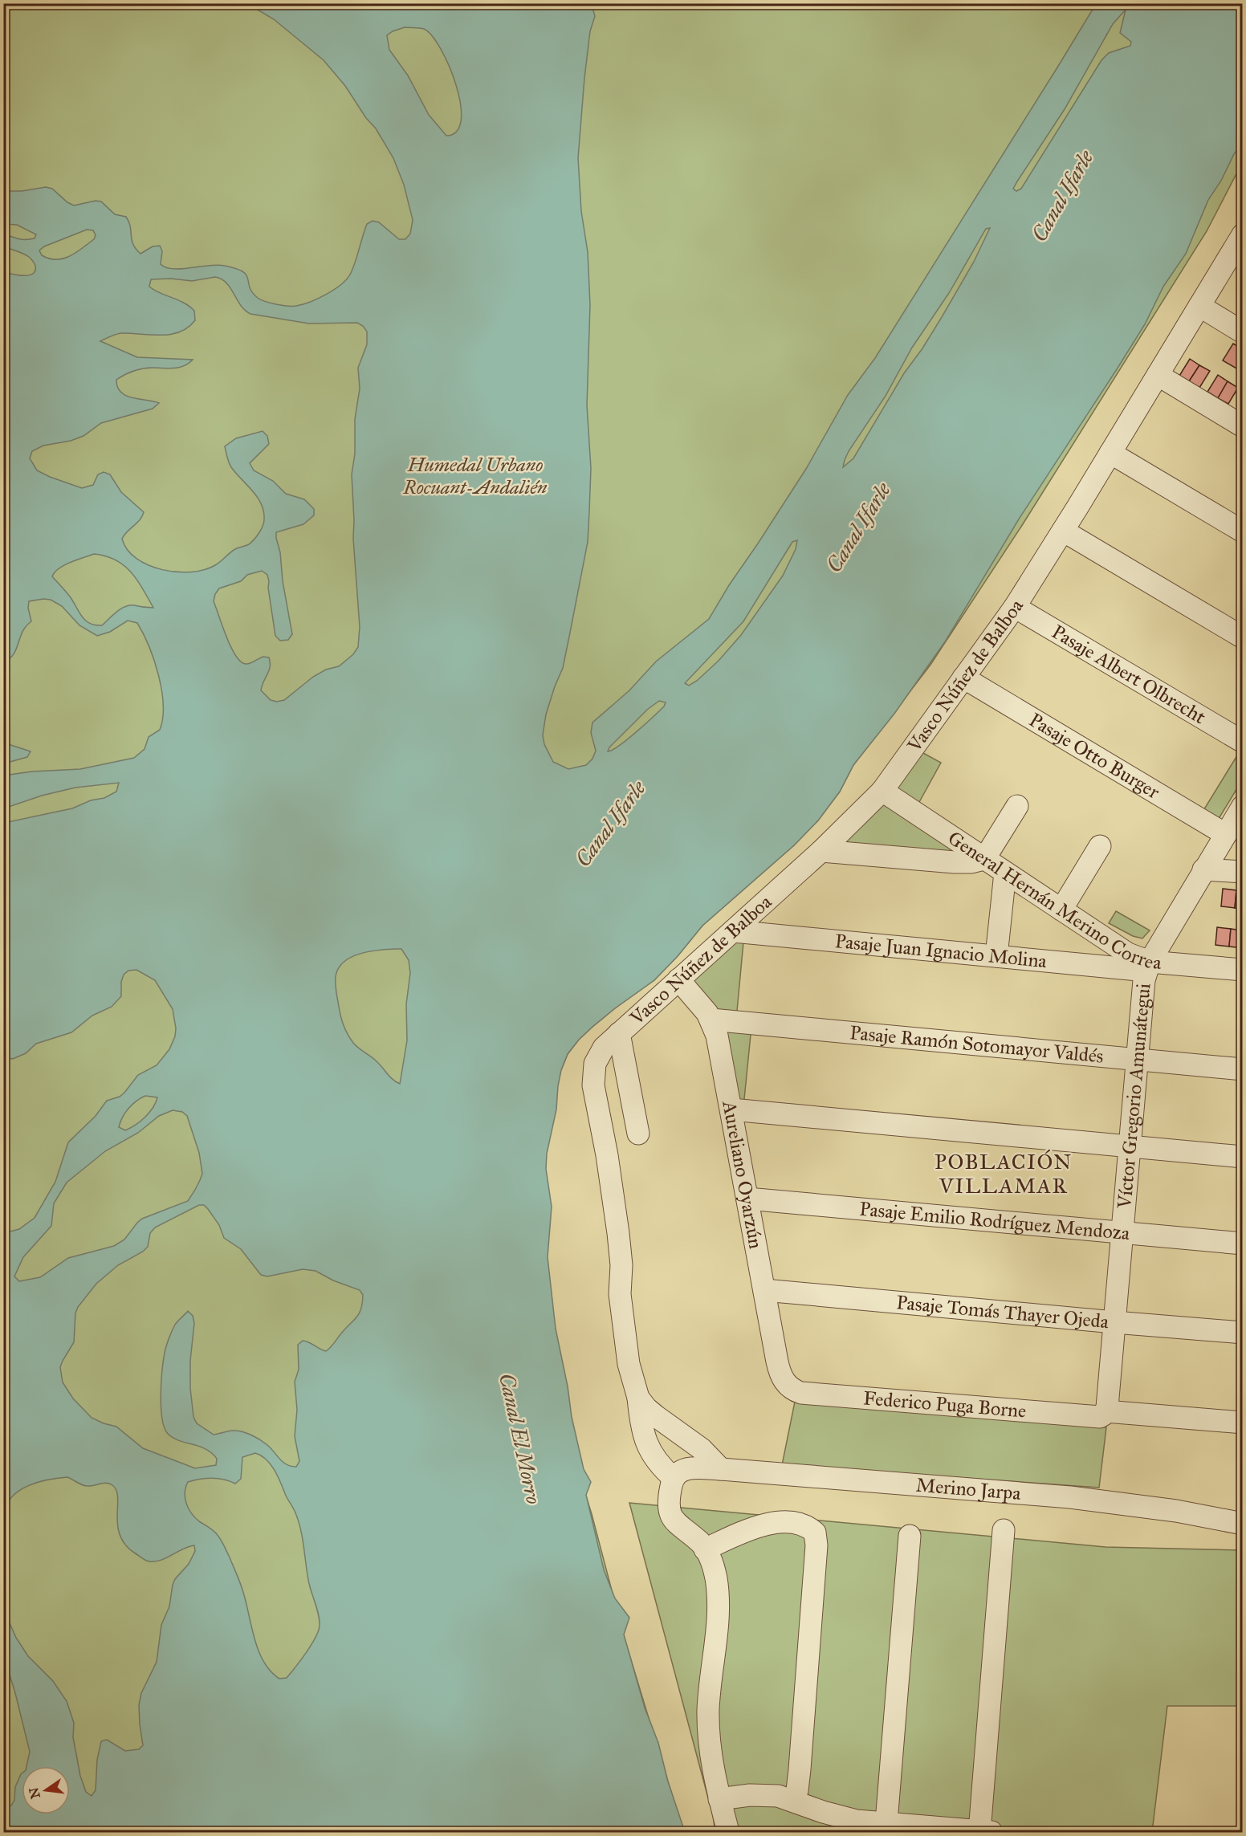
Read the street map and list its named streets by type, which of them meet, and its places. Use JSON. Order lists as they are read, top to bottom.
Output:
{
  "streets": {
    "street": [
      "Pasaje Albert Olbrecht",
      "Vasco Núñez de Balboa",
      "Pasaje Otto Burger",
      "General Hernán Merino Correa",
      "Pasaje Juan Ignacio Molina",
      "Pasaje Ramón Sotomayor Valdés",
      "Víctor Gregorio Amunátegui",
      "Aureliano Oyarzún",
      "Pasaje Emilio Rodríguez Mendoza",
      "Pasaje Tomás Thayer Ojeda",
      "Federico Puga Borne",
      "Merino Jarpa"
    ]
  },
  "crossings": [
    ["Pasaje Albert Olbrecht", "Vasco Núñez de Balboa"],
    ["Vasco Núñez de Balboa", "Pasaje Otto Burger"],
    ["Vasco Núñez de Balboa", "General Hernán Merino Correa"],
    ["Vasco Núñez de Balboa", "Pasaje Juan Ignacio Molina"],
    ["Vasco Núñez de Balboa", "Aureliano Oyarzún"],
    ["Pasaje Otto Burger", "Víctor Gregorio Amunátegui"],
    ["General Hernán Merino Correa", "Pasaje Juan Ignacio Molina"],
    ["General Hernán Merino Correa", "Víctor Gregorio Amunátegui"],
    ["Pasaje Juan Ignacio Molina", "Víctor Gregorio Amunátegui"],
    ["Pasaje Ramón Sotomayor Valdés", "Víctor Gregorio Amunátegui"],
    ["Pasaje Ramón Sotomayor Valdés", "Aureliano Oyarzún"],
    ["Víctor Gregorio Amunátegui", "Pasaje Emilio Rodríguez Mendoza"],
    ["Víctor Gregorio Amunátegui", "Pasaje Tomás Thayer Ojeda"],
    ["Víctor Gregorio Amunátegui", "Federico Puga Borne"],
    ["Aureliano Oyarzún", "Pasaje Emilio Rodríguez Mendoza"],
    ["Aureliano Oyarzún", "Pasaje Tomás Thayer Ojeda"],
    ["Aureliano Oyarzún", "Federico Puga Borne"]
  ],
  "districts": ["POBLACIÓN VILLAMAR"],
  "water": ["Canal Ifarle", "Canal El Morro"],
  "parks": ["Humedal Urbano Rocuant-Andalién"],
  "north": "left"
}
